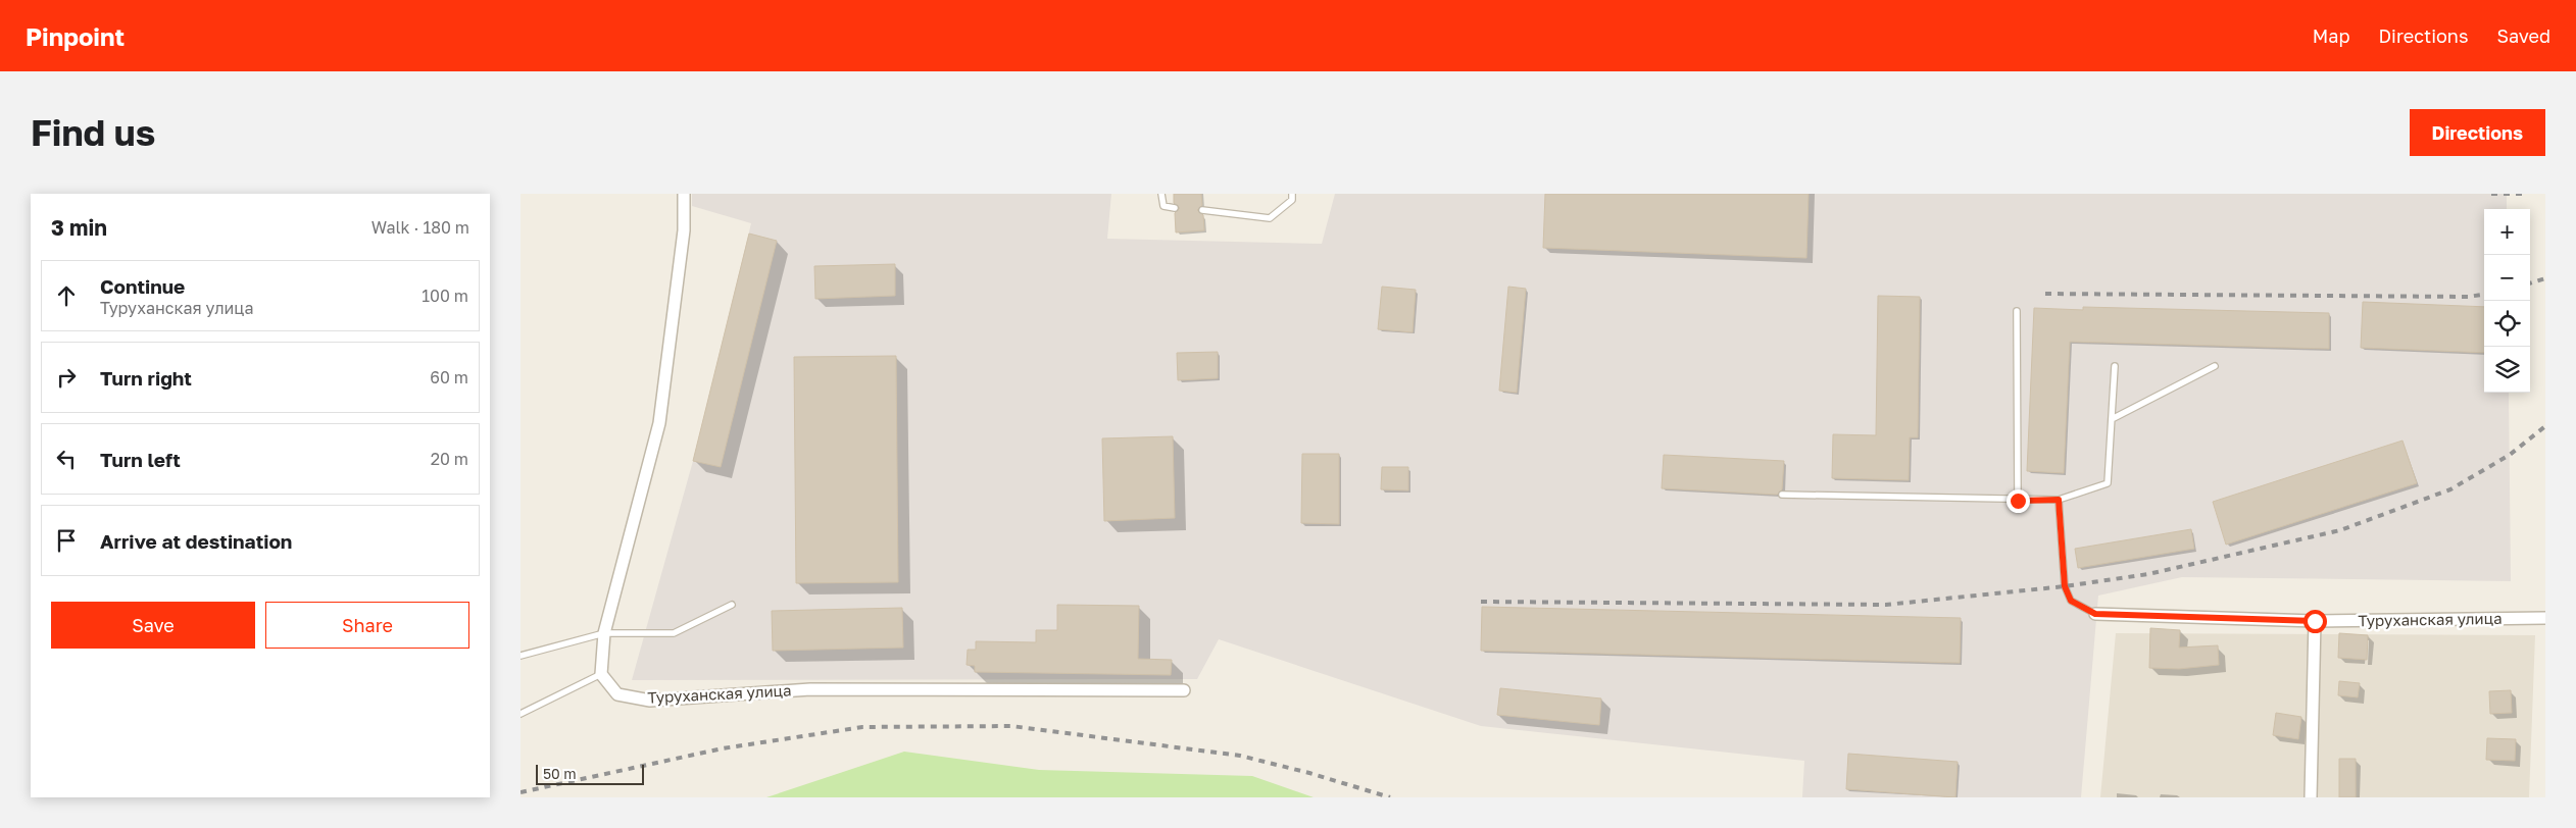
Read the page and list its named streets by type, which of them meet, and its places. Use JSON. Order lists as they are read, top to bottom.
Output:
{
  "streets": {
    "street": ["Туруханская улица"]
  },
  "scale_bar": "50 m",
  "page": {
    "header": "Pinpoint",
    "nav": ["Map", "Directions", "Saved"],
    "buttons": [
      "Directions",
      ["Save", "Share"]
    ],
    "title": "Find us",
    "heading": ["3 min", "Walk · 180 m"],
    "map_buttons": ["+", "−"],
    "list": [
      ["Continue", "Туруханская улица", "100 m"],
      ["Turn right", "60 m"],
      ["Turn left", "20 m"],
      "Arrive at destination"
    ],
    "scale": "50 m"
  }
}
